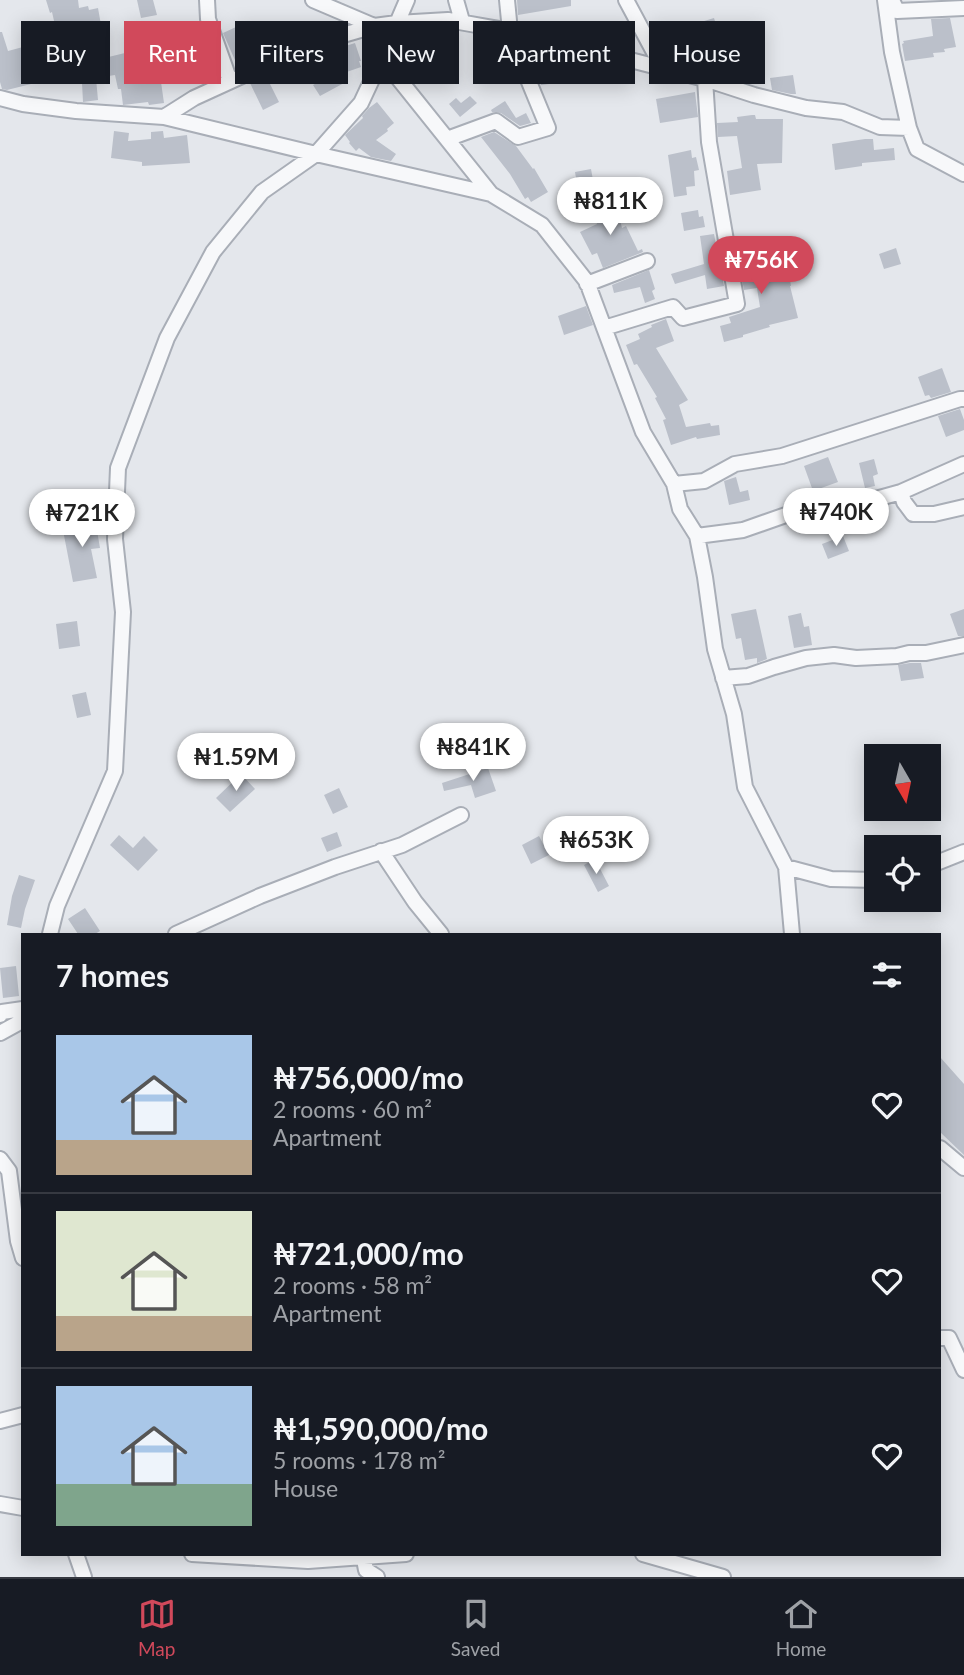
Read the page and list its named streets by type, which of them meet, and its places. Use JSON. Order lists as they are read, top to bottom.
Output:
{
  "north": "bottom",
  "page": {
    "chip": [
      "Buy",
      "Rent",
      "Filters",
      "New",
      "Apartment",
      "House"
    ],
    "price": [
      "₦811K",
      "₦756K",
      "₦740K",
      "₦721K",
      "₦841K",
      "₦1.59M",
      "₦653K"
    ],
    "heading": "7 homes",
    "list": [
      {
        "name": "₦756,000/mo",
        "note": "2 rooms · 60 m² · Apartment"
      },
      {
        "name": "₦721,000/mo",
        "note": "2 rooms · 58 m² · Apartment"
      },
      {
        "name": "₦1,590,000/mo",
        "note": "5 rooms · 178 m² · House"
      }
    ],
    "tabs": ["Map", "Saved", "Home"]
  }
}
